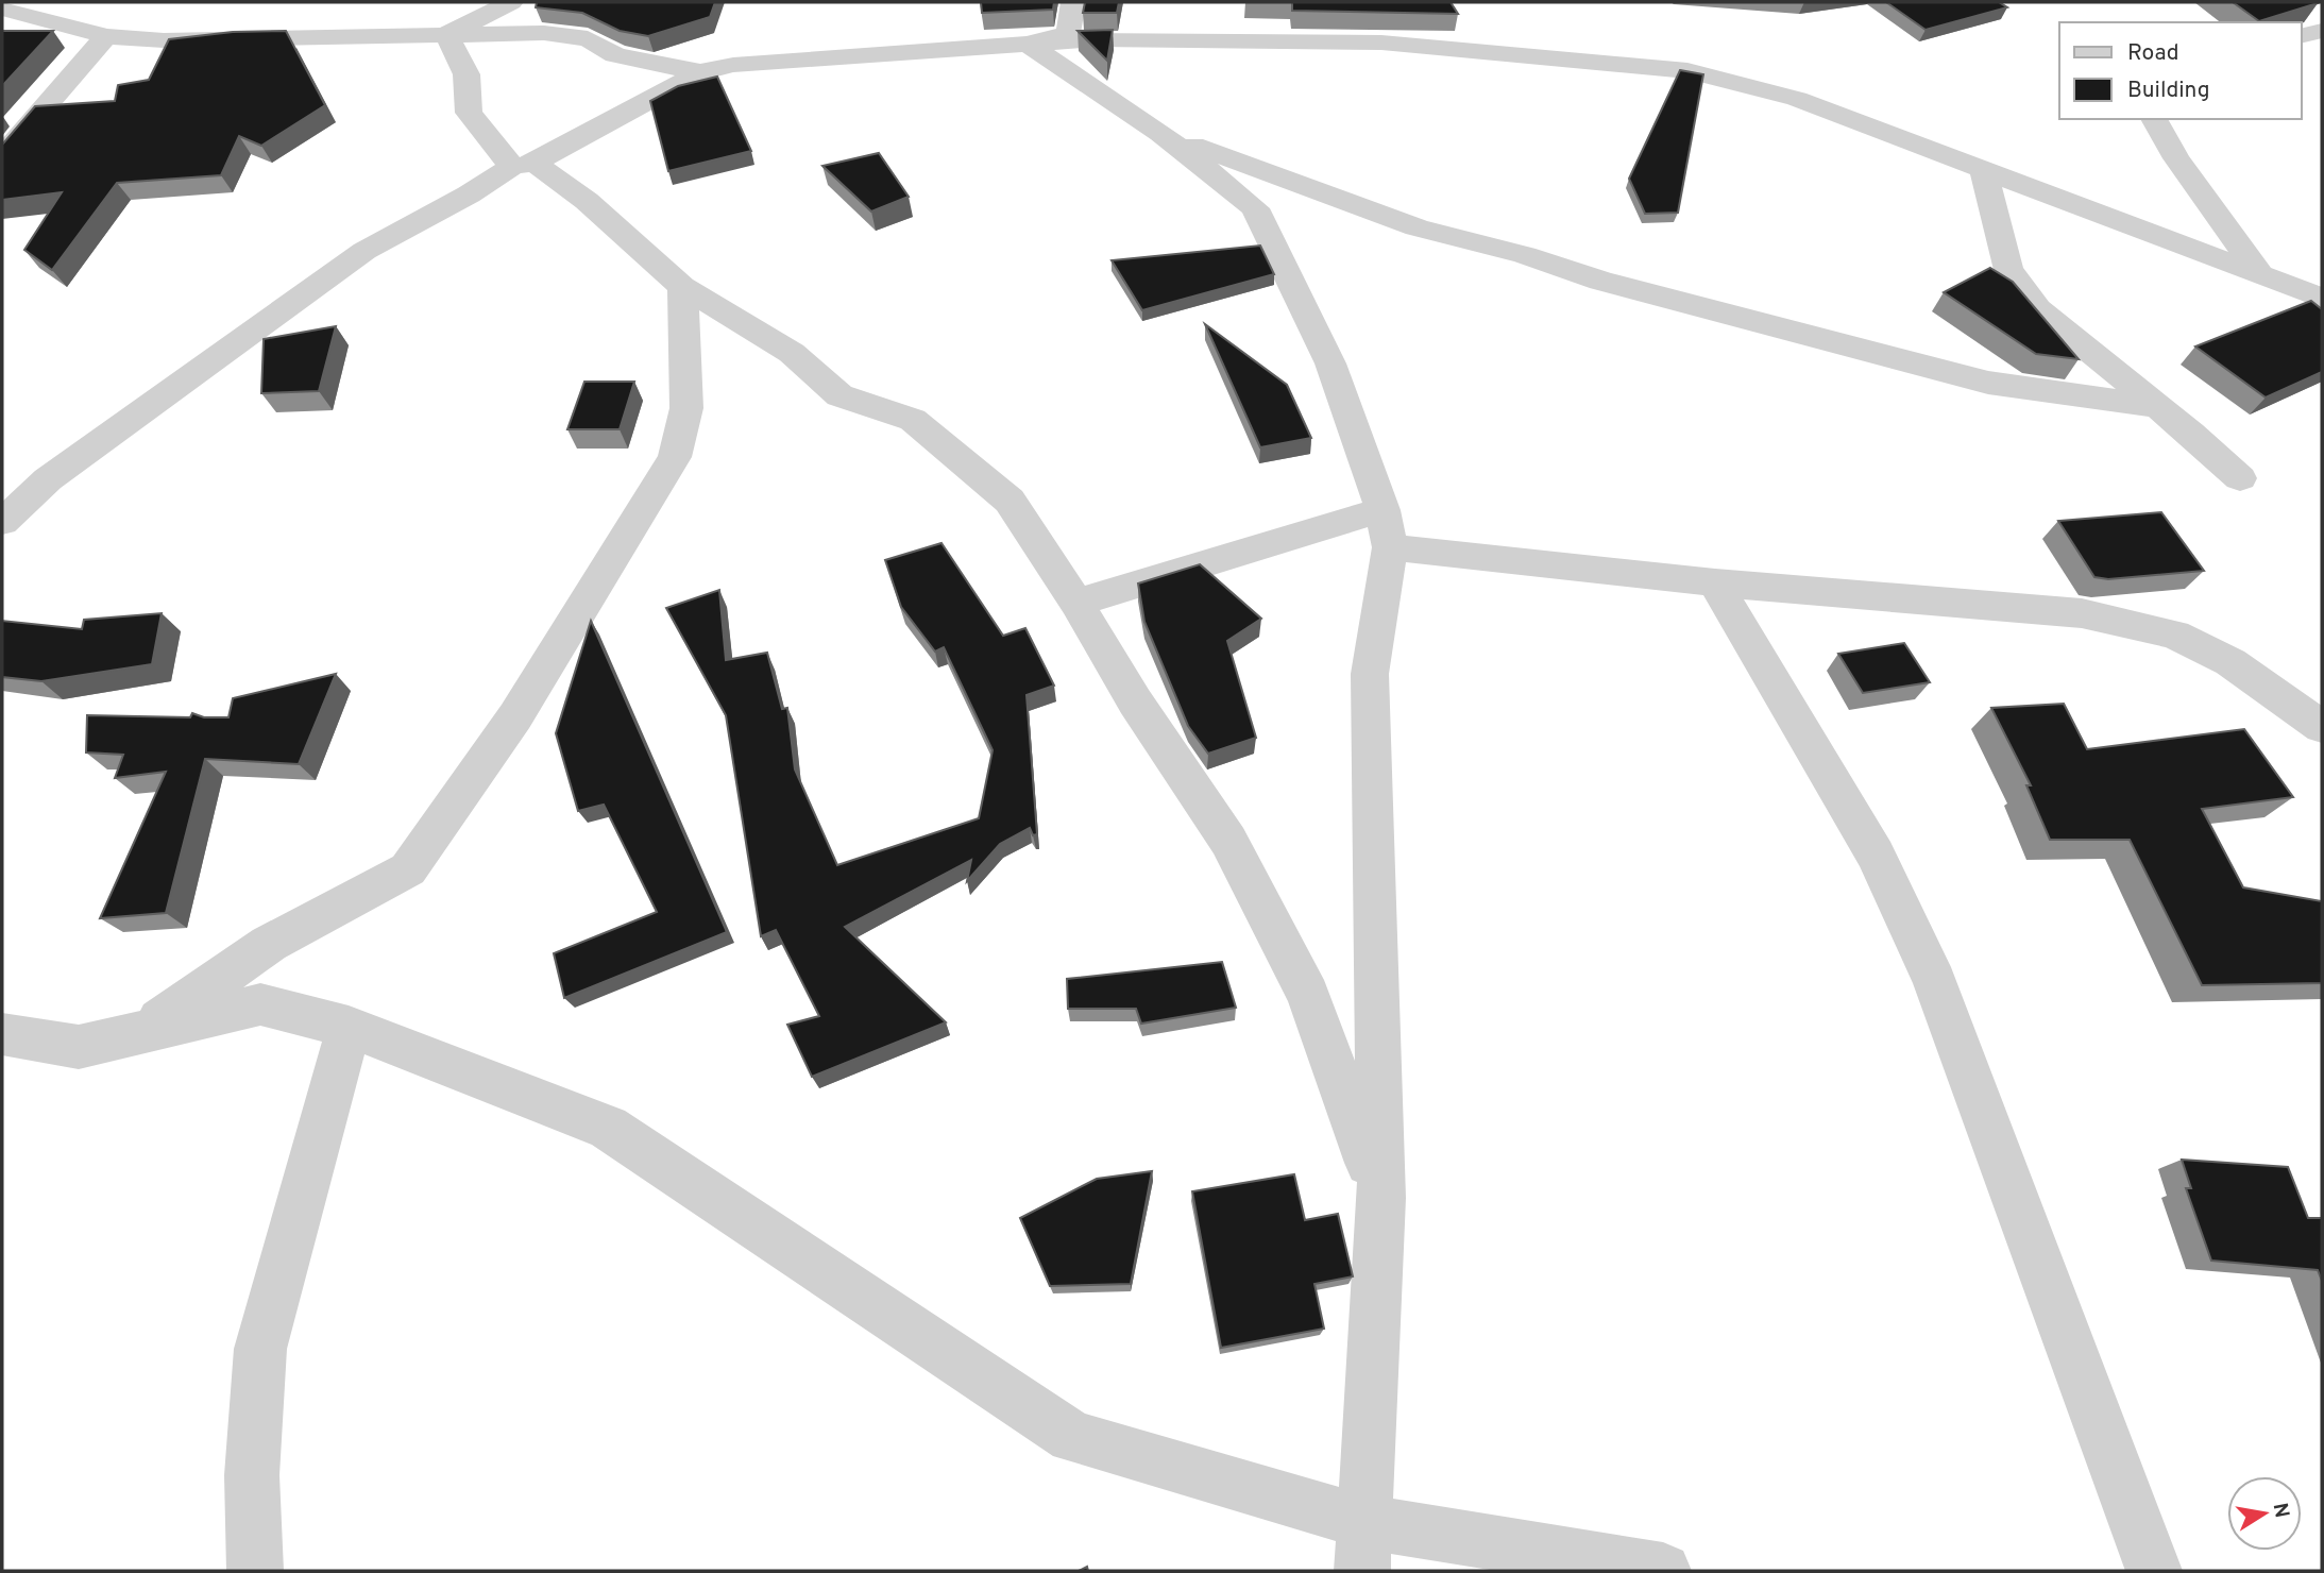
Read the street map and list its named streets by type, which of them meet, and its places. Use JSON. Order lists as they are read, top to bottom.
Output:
{
  "legend": ["Road", "Building"],
  "north": "right"
}
